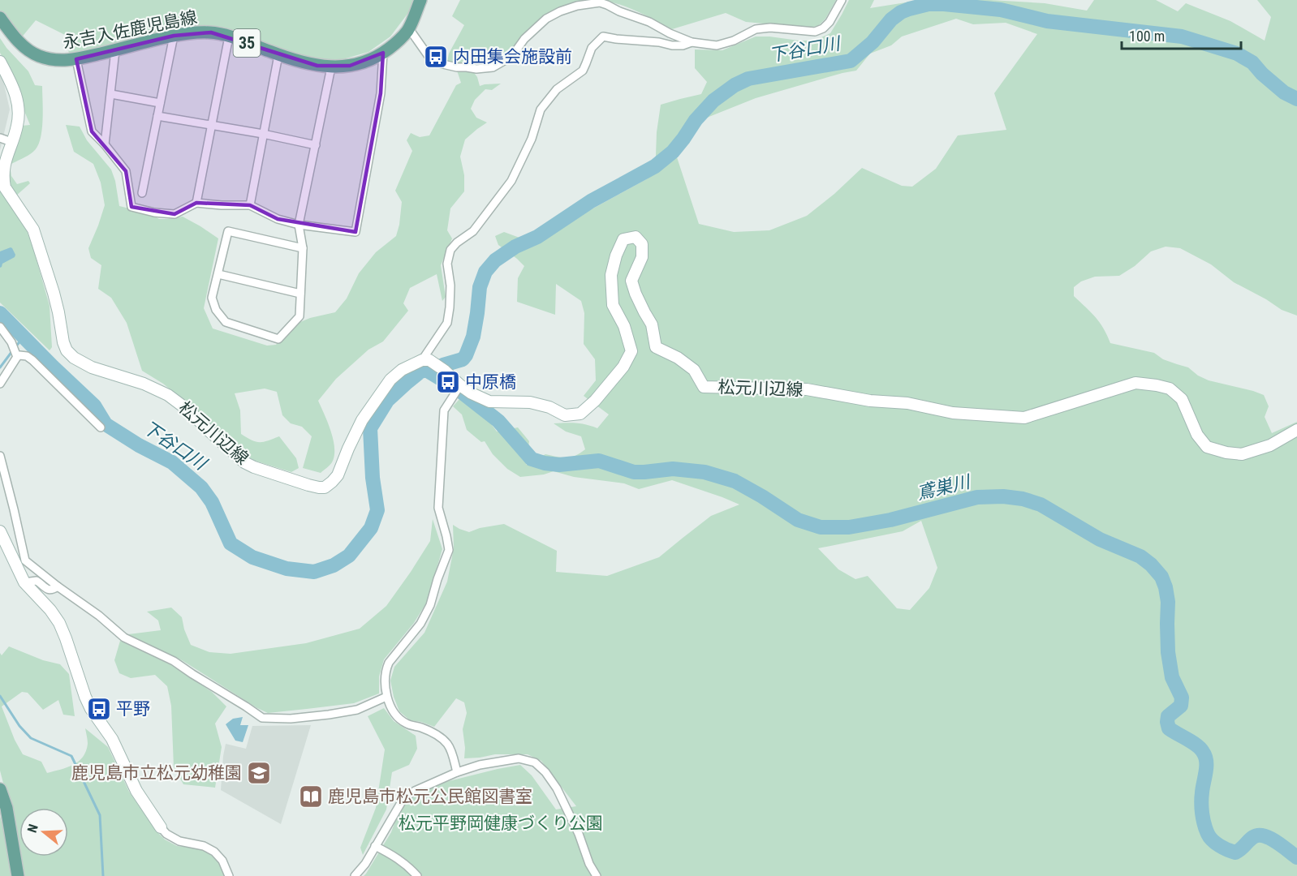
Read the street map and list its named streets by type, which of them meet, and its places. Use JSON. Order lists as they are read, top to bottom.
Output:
{
  "streets": {
    "main road": ["永吉入佐鹿児島線", "35", "松元川辺線"]
  },
  "water": ["下谷口川", "鳶巣川"],
  "parks": ["松元平野岡健康づくり公園"],
  "places": {
    "bus stop": ["内田集会施設前", "中原橋", "平野"],
    "school or university": ["鹿児島市立松元幼稚園"],
    "library": ["鹿児島市松元公民館図書室"]
  },
  "scale_bar": "100 m",
  "north": "left"
}
